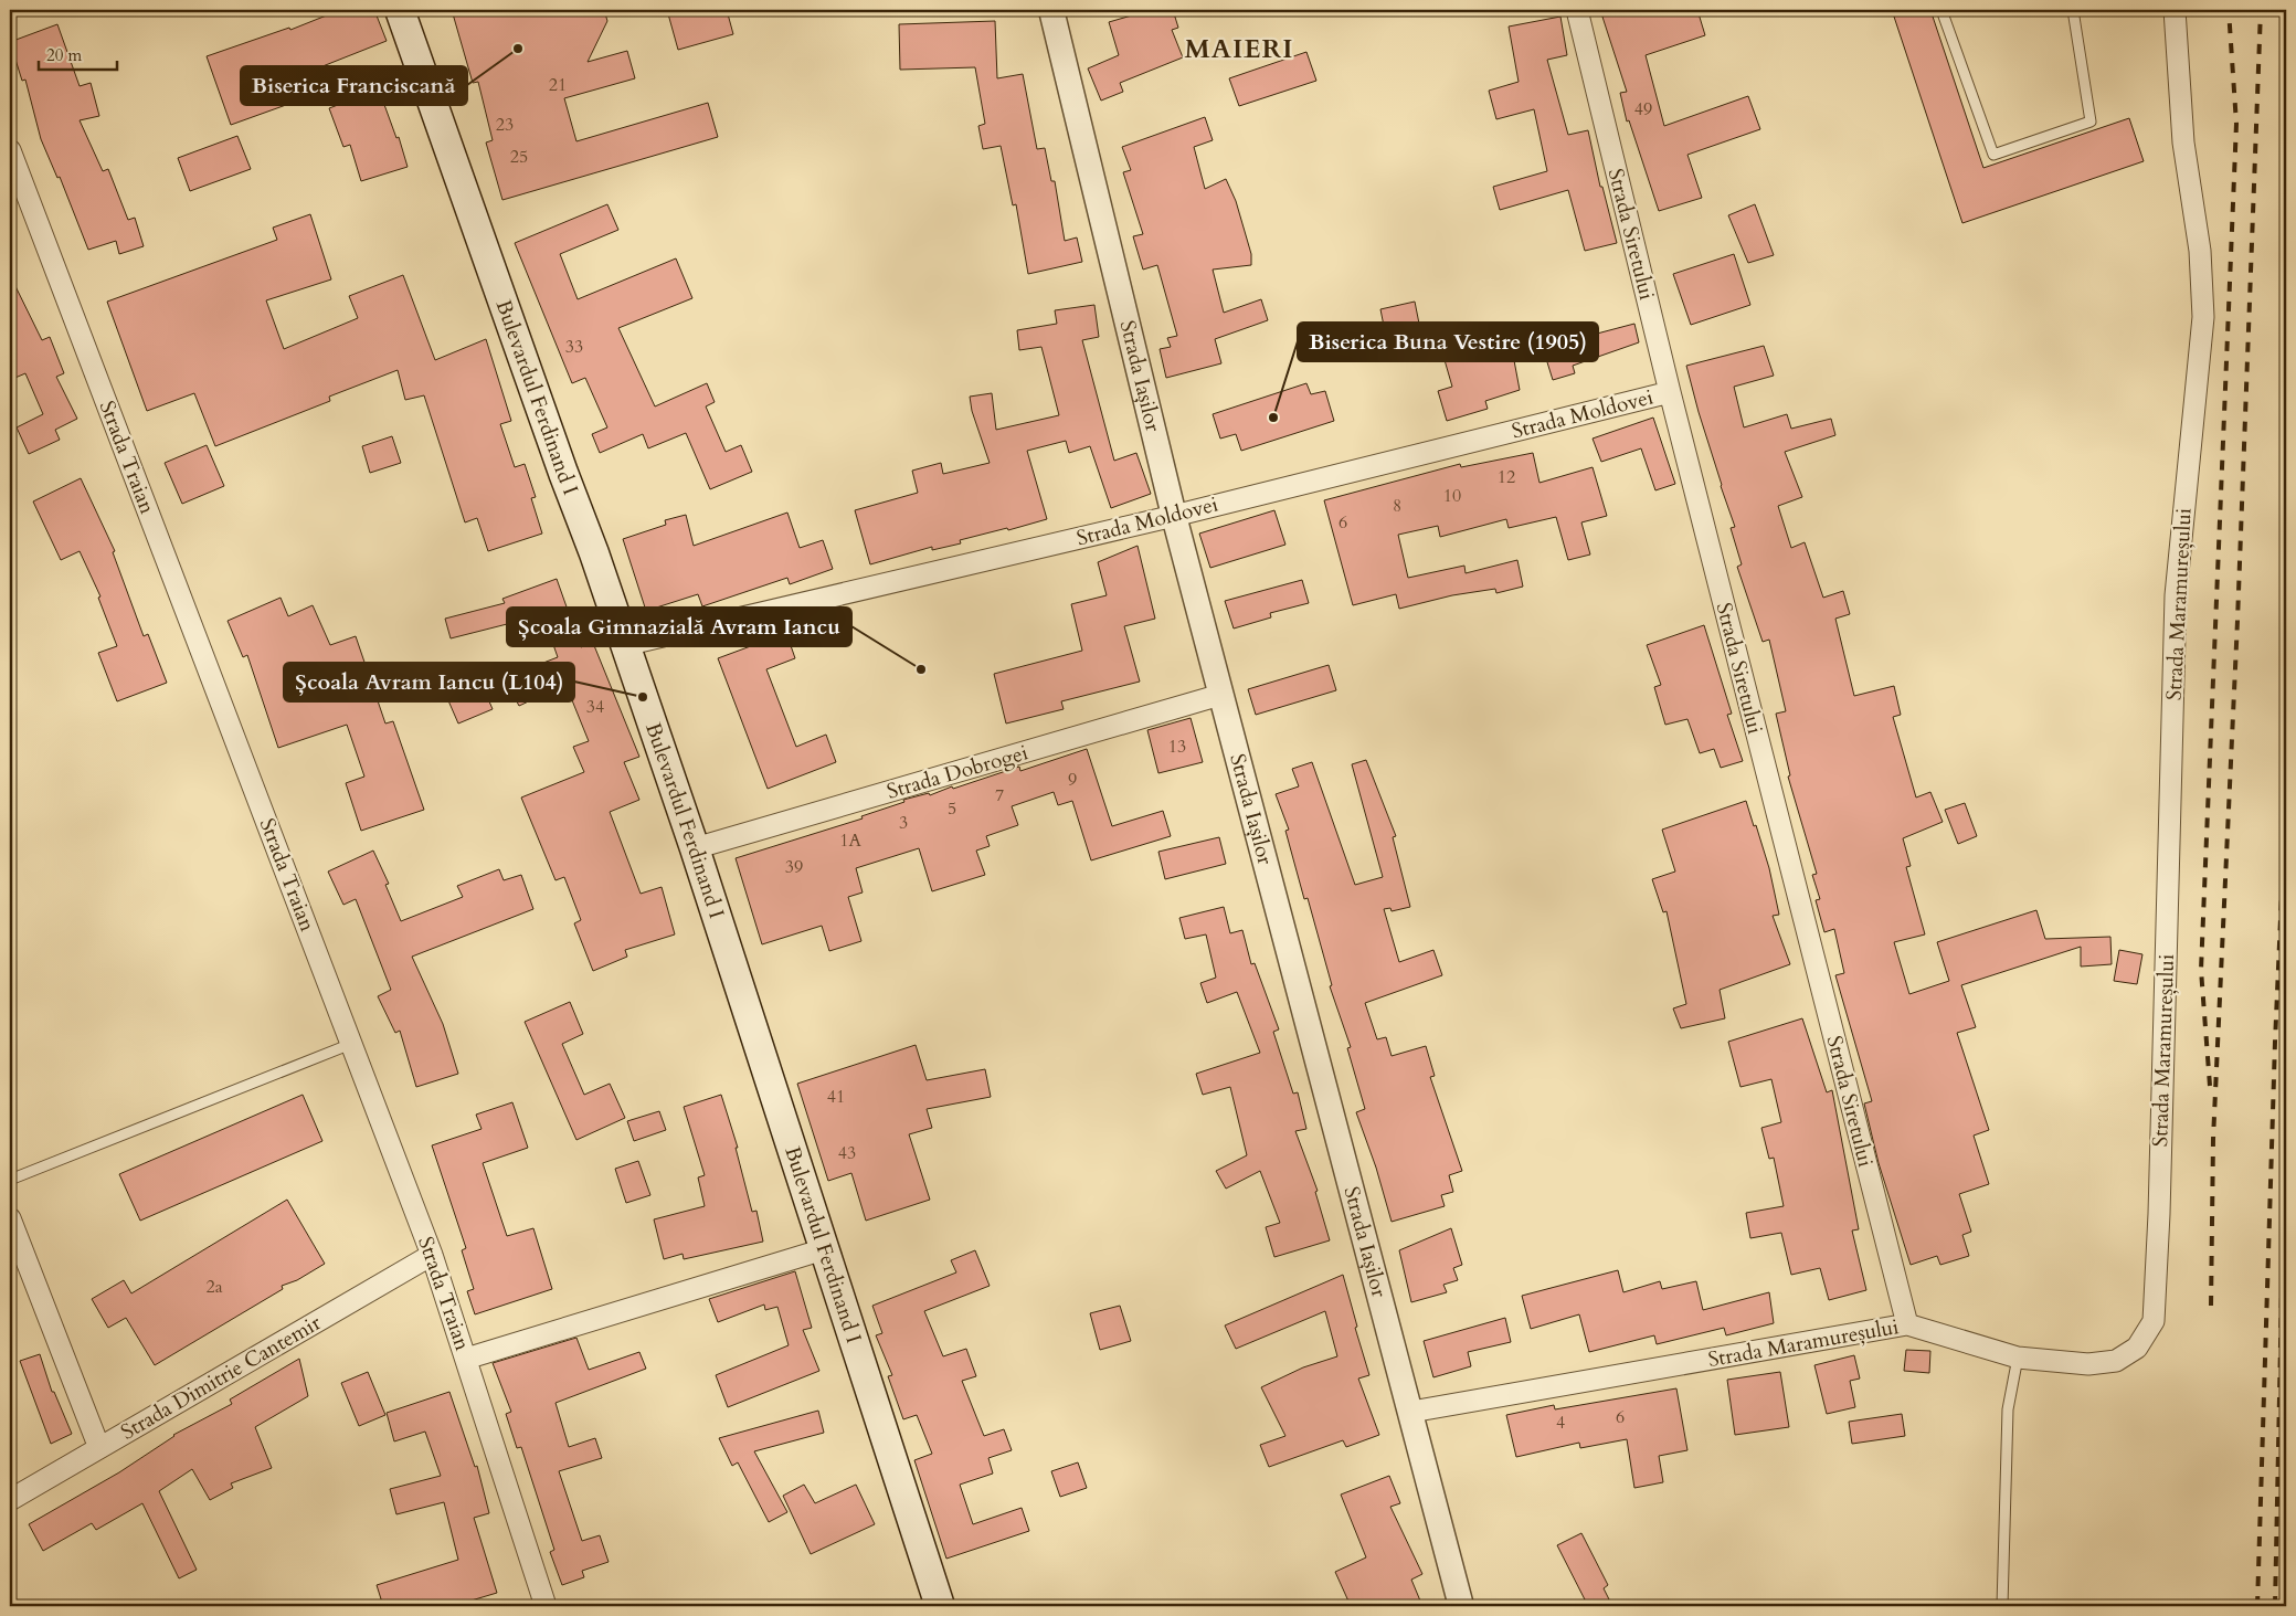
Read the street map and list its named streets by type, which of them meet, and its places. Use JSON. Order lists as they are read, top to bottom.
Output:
{
  "streets": {
    "main road": ["Bulevardul Ferdinand I"],
    "street": [
      "Strada Siretului",
      "Strada Iașilor",
      "Strada Moldovei",
      "Strada Traian",
      "Strada Maramureșului",
      "Strada Dobrogei",
      "Strada Dimitrie Cantemir"
    ]
  },
  "crossings": [
    ["Strada Siretului", "Strada Moldovei"],
    ["Strada Siretului", "Strada Maramureșului"],
    ["Strada Iașilor", "Strada Moldovei"],
    ["Strada Iașilor", "Strada Maramureșului"],
    ["Strada Iașilor", "Strada Dobrogei"],
    ["Bulevardul Ferdinand I", "Strada Moldovei"],
    ["Bulevardul Ferdinand I", "Strada Dobrogei"],
    ["Strada Traian", "Strada Dimitrie Cantemir"]
  ],
  "districts": ["MAIERI"],
  "places": [
    "Biserica Franciscană",
    "Biserica Buna Vestire (1905)",
    "Școala Gimnazială Avram Iancu",
    "Școala Avram Iancu (L104)"
  ],
  "house_numbers": [
    "21",
    "49",
    "23",
    "25",
    "33",
    "12",
    "10",
    "8",
    "6",
    "34",
    "13",
    "9",
    "7",
    "5",
    "3",
    "1A",
    "39",
    "41",
    "43",
    "2a",
    "6",
    "4"
  ],
  "scale_bar": "20 m"
}
